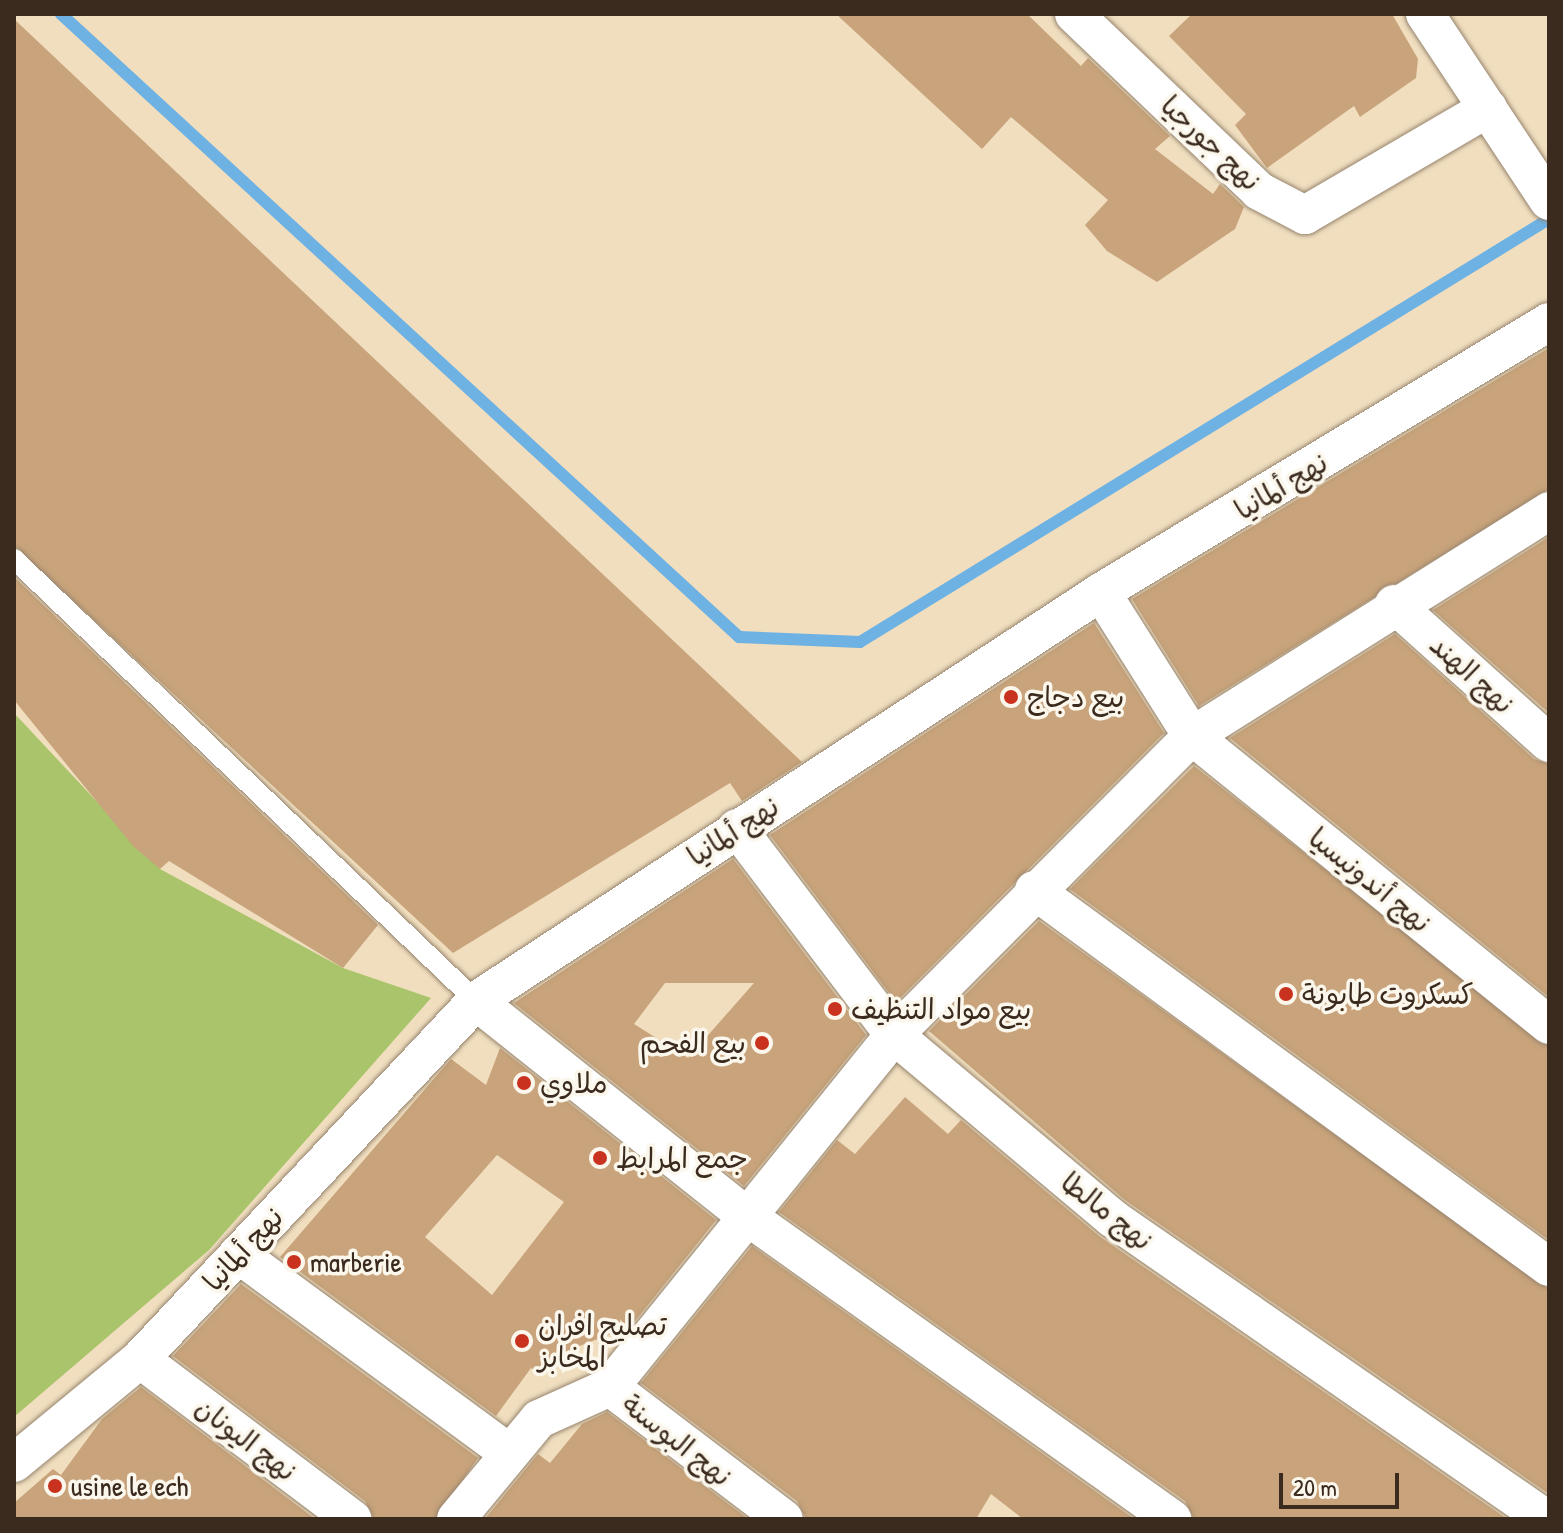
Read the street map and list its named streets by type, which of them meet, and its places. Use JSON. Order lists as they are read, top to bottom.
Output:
{
  "streets": {
    "street": [
      "نهج جورجيا",
      "نهج ألمانيا",
      "نهج الهند",
      "نهج أندونيسيا",
      "نهج مالطا",
      "نهج اليونان",
      "نهج البوسنة"
    ]
  },
  "crossings": [
    ["نهج ألمانيا", "نهج أندونيسيا"],
    ["نهج ألمانيا", "نهج مالطا"],
    ["نهج ألمانيا", "نهج اليونان"]
  ],
  "places": [
    "بيع دجاج",
    "كسكروت طابونة",
    "بيع مواد التنظيف",
    "بيع الفحم",
    "ملاوي",
    "جمع المرابط",
    "marberie",
    "تصليح افران المخابز",
    "usine le ech"
  ],
  "scale_bar": "20 m"
}
